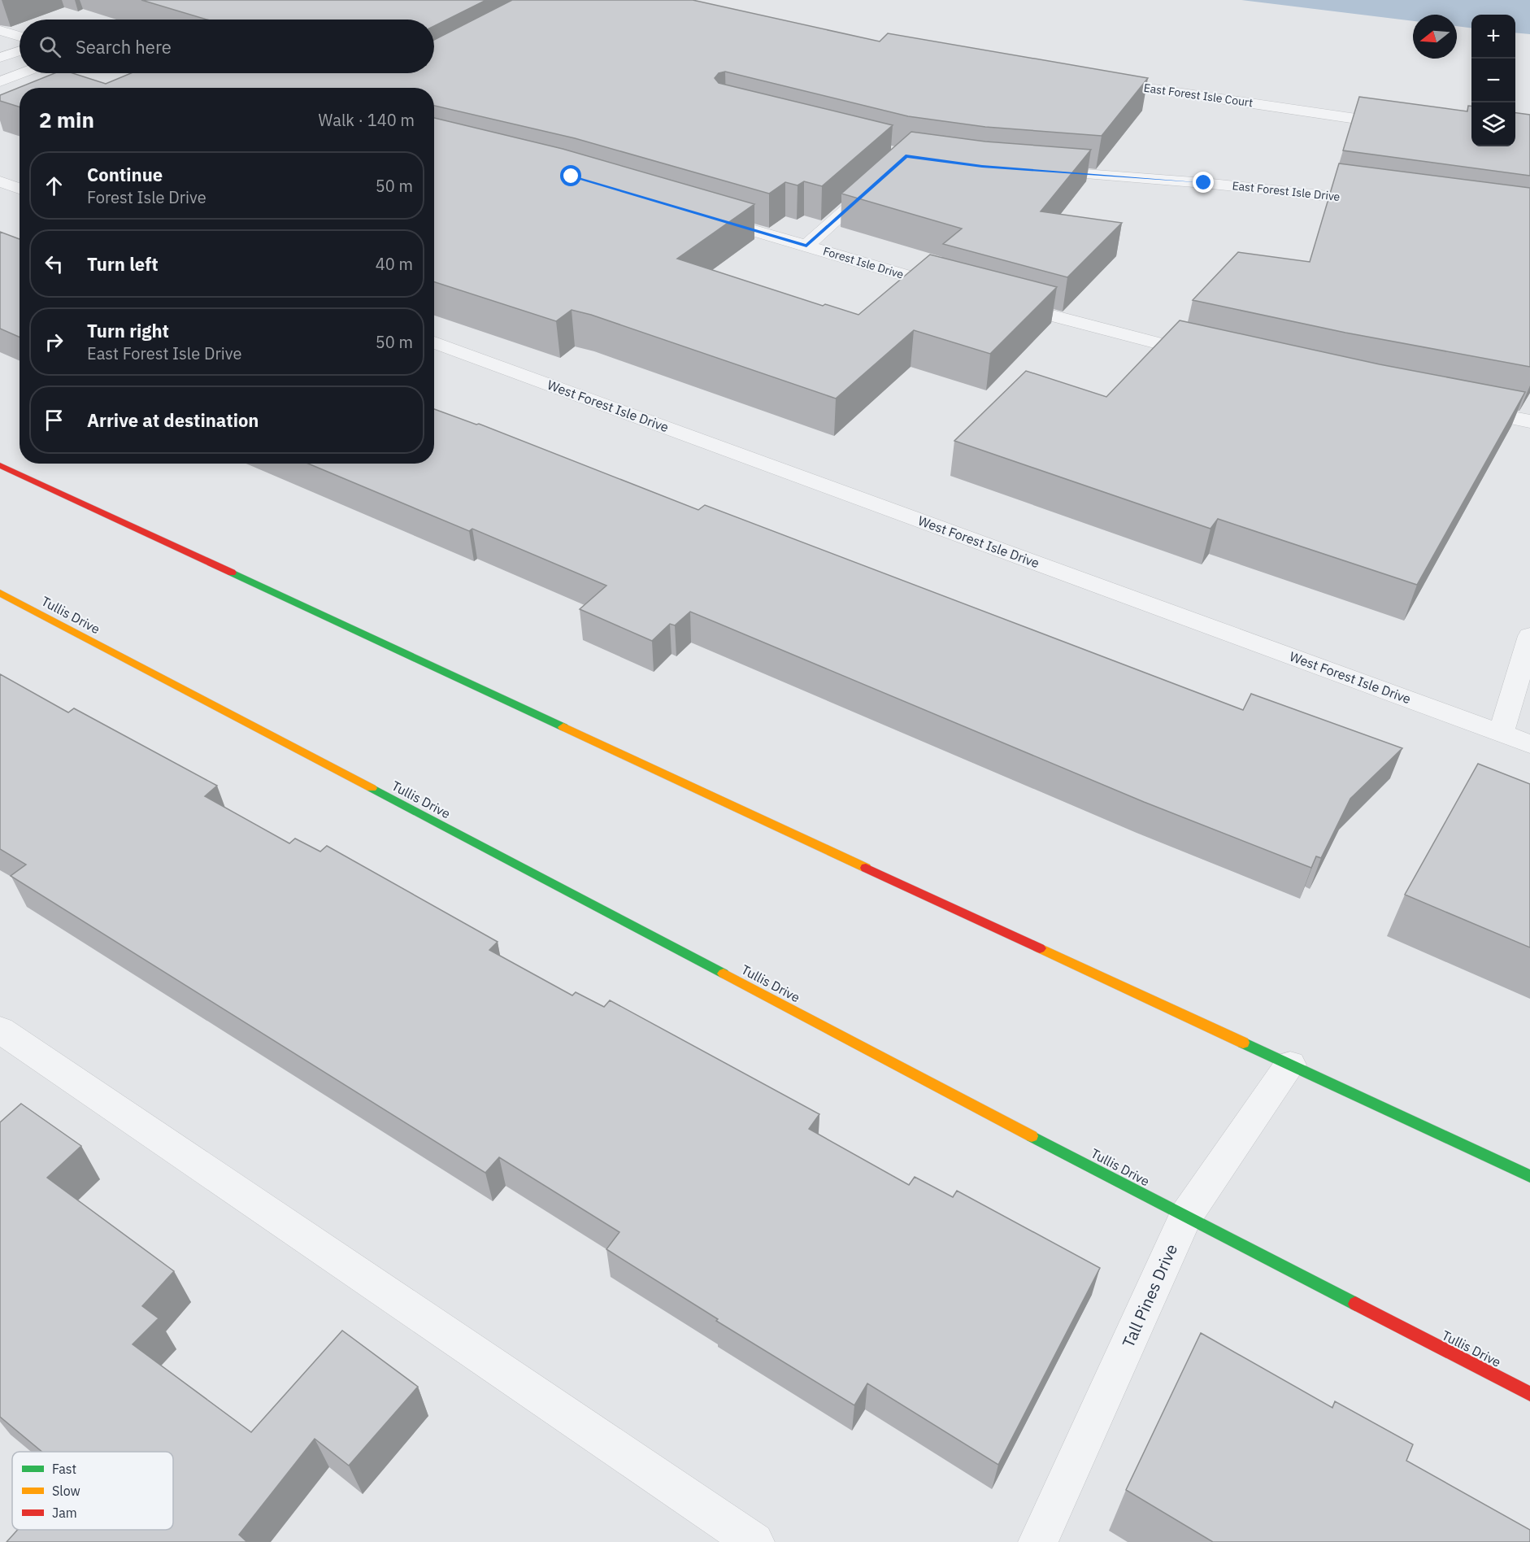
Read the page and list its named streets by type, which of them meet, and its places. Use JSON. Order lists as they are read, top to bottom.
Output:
{
  "streets": {
    "street": [
      "East Forest Isle Court",
      "East Forest Isle Drive",
      "Forest Isle Drive",
      "West Forest Isle Drive",
      "Tullis Drive",
      "Tall Pines Drive"
    ]
  },
  "crossings": [
    ["Tullis Drive", "Tall Pines Drive"]
  ],
  "legend": ["Fast", "Slow", "Jam"],
  "north": "left",
  "page": {
    "map_buttons": ["+", "−"],
    "search": "Search here",
    "heading": ["2 min", "Walk · 140 m"],
    "list": [
      ["Continue", "Forest Isle Drive", "50 m"],
      ["Turn left", "40 m"],
      ["Turn right", "East Forest Isle Drive", "50 m"],
      "Arrive at destination"
    ]
  }
}
